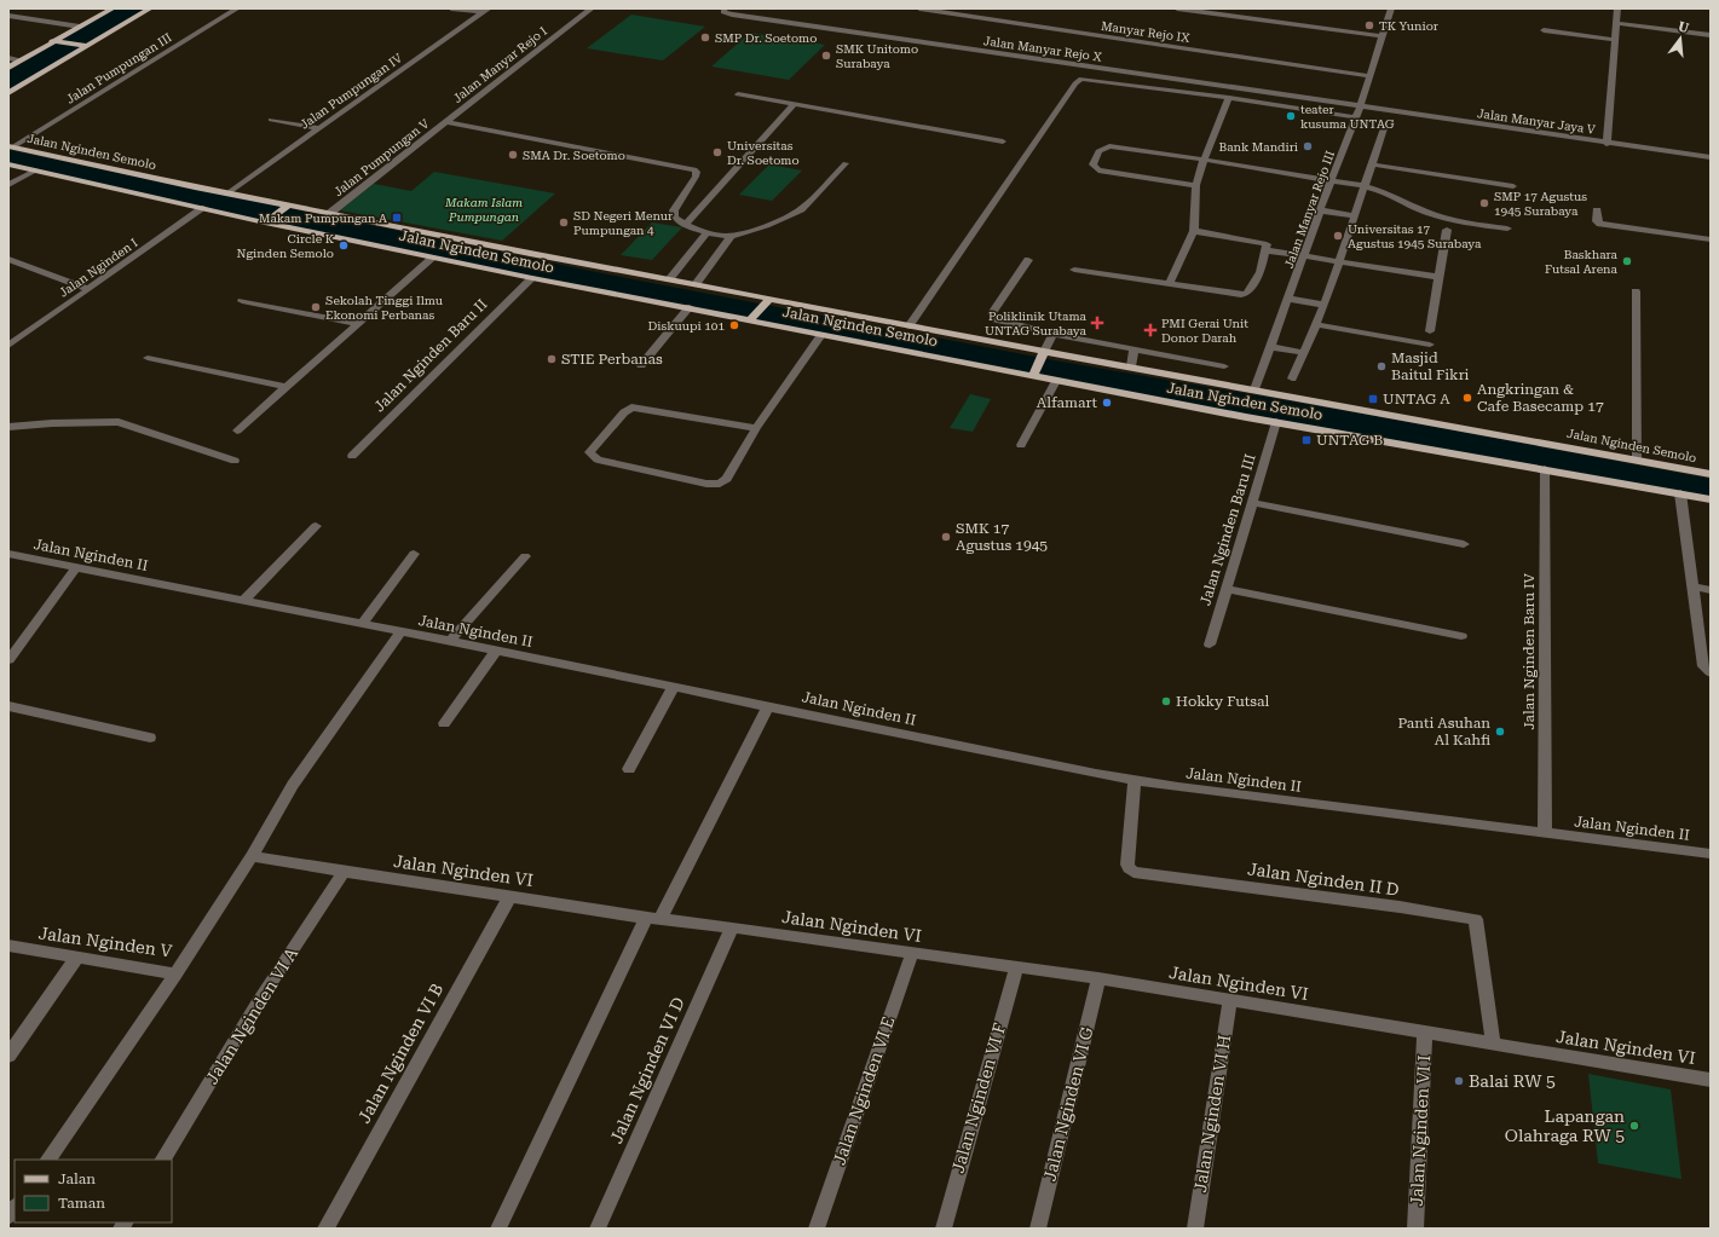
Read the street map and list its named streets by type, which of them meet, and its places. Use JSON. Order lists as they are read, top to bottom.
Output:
{
  "streets": {
    "main road": ["Jalan Nginden Semolo"],
    "street": [
      "Manyar Rejo IX",
      "Jalan Manyar Rejo X",
      "Jalan Manyar Rejo I",
      "Jalan Pumpungan III",
      "Jalan Pumpungan IV",
      "Jalan Manyar Jaya V",
      "Jalan Pumpungan V",
      "Jalan Manyar Rejo III",
      "Jalan Nginden I",
      "Jalan Nginden Baru II",
      "Jalan Nginden Baru III",
      "Jalan Nginden II",
      "Jalan Nginden Baru IV",
      "Jalan Nginden VI",
      "Jalan Nginden II D",
      "Jalan Nginden V",
      "Jalan Nginden VI A",
      "Jalan Nginden VI B",
      "Jalan Nginden VI D",
      "Jalan Nginden VI E",
      "Jalan Nginden VI F",
      "Jalan Nginden VI G",
      "Jalan Nginden VI H",
      "Jalan Nginden VI I"
    ]
  },
  "crossings": [
    ["Manyar Rejo IX", "Jalan Manyar Rejo III"],
    ["Jalan Manyar Rejo X", "Jalan Manyar Jaya V"],
    ["Jalan Manyar Rejo X", "Jalan Manyar Rejo III"],
    ["Jalan Manyar Rejo I", "Jalan Pumpungan V"],
    ["Jalan Pumpungan III", "Jalan Nginden Semolo"],
    ["Jalan Pumpungan IV", "Jalan Nginden Semolo"],
    ["Jalan Manyar Jaya V", "Jalan Manyar Rejo III"],
    ["Jalan Nginden Semolo", "Jalan Pumpungan V"],
    ["Jalan Nginden Semolo", "Jalan Manyar Rejo III"],
    ["Jalan Nginden Semolo", "Jalan Nginden I"],
    ["Jalan Nginden Semolo", "Jalan Nginden Baru II"],
    ["Jalan Nginden Semolo", "Jalan Nginden Baru III"],
    ["Jalan Nginden Semolo", "Jalan Nginden Baru IV"],
    ["Jalan Nginden II", "Jalan Nginden Baru IV"],
    ["Jalan Nginden II", "Jalan Nginden II D"],
    ["Jalan Nginden VI", "Jalan Nginden II D"],
    ["Jalan Nginden VI", "Jalan Nginden V"],
    ["Jalan Nginden VI", "Jalan Nginden VI A"],
    ["Jalan Nginden VI", "Jalan Nginden VI B"],
    ["Jalan Nginden VI", "Jalan Nginden VI D"],
    ["Jalan Nginden VI", "Jalan Nginden VI E"],
    ["Jalan Nginden VI", "Jalan Nginden VI F"],
    ["Jalan Nginden VI", "Jalan Nginden VI G"],
    ["Jalan Nginden VI", "Jalan Nginden VI H"],
    ["Jalan Nginden VI", "Jalan Nginden VI I"]
  ],
  "parks": ["Makam Islam Pumpungan"],
  "places": {
    "other": [
      "TK Yunior",
      "SMP Dr. Soetomo",
      "SMK Unitomo Surabaya",
      "teater kusuma UNTAG",
      "Bank Mandiri",
      "Universitas Dr. Soetomo",
      "SMA Dr. Soetomo",
      "SMP 17 Agustus 1945 Surabaya",
      "SD Negeri Menur Pumpungan 4",
      "Universitas 17 Agustus 1945 Surabaya",
      "Circle K Nginden Semolo",
      "Baskhara Futsal Arena",
      "Sekolah Tinggi Ilmu Ekonomi Perbanas",
      "Diskuupi 101",
      "STIE Perbanas",
      "Masjid Baitul Fikri",
      "Angkringan & Cafe Basecamp 17",
      "Alfamart",
      "SMK 17 Agustus 1945",
      "Hokky Futsal",
      "Panti Asuhan Al Kahfi",
      "Balai RW 5",
      "Lapangan Olahraga RW 5"
    ],
    "transit": ["Makam Pumpungan A", "UNTAG A", "UNTAG B"],
    "health": ["Poliklinik Utama UNTAG Surabaya", "PMI Gerai Unit Donor Darah"]
  },
  "legend": ["Jalan", "Taman"],
  "north": "top"
}
